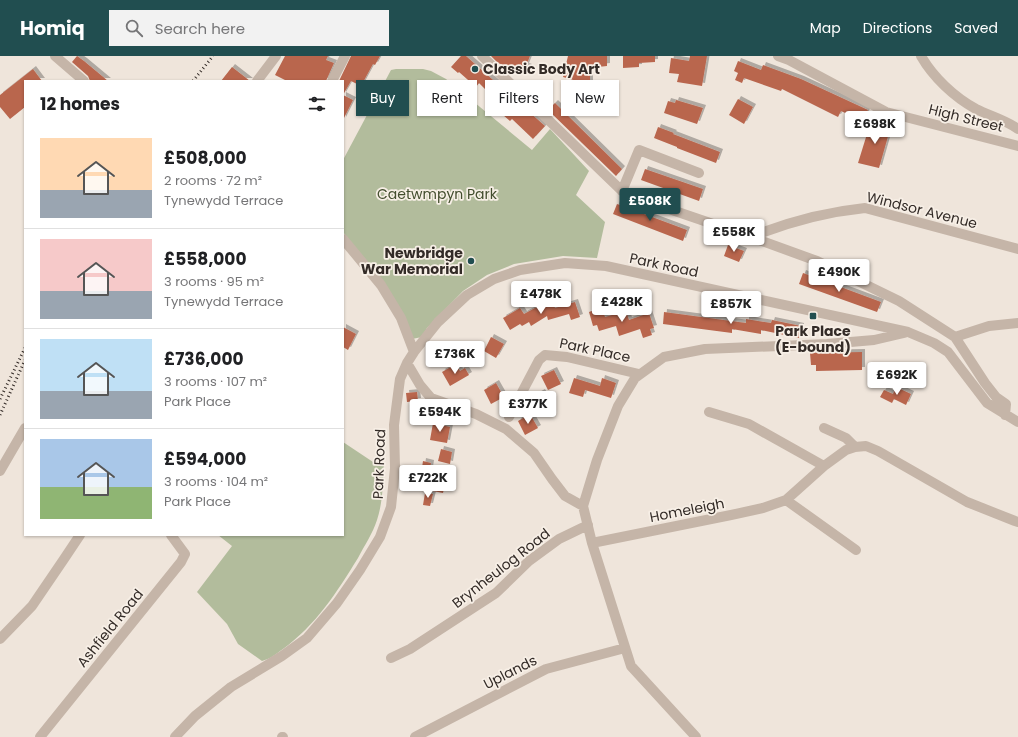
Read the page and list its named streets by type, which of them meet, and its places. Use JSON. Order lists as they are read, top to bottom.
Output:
{
  "streets": {
    "street": [
      "High Street",
      "Windsor Avenue",
      "Park Road",
      "Park Place",
      "Homeleigh",
      "Brynheulog Road",
      "Ashfield Road",
      "Uplands"
    ]
  },
  "parks": ["Caetwmpyn Park"],
  "places": {
    "other": ["Classic Body Art", "Newbridge War Memorial"],
    "transit": ["Park Place (E-bound)"]
  },
  "page": {
    "header": "Homiq",
    "search": "Search here",
    "nav": ["Map", "Directions", "Saved"],
    "chip": [
      "Buy",
      "Rent",
      "Filters",
      "New"
    ],
    "heading": "12 homes",
    "price": [
      "£698K",
      "£508K",
      "£558K",
      "£490K",
      "£478K",
      "£428K",
      "£857K",
      "£736K",
      "£692K",
      "£377K",
      "£594K",
      "£722K"
    ],
    "list": [
      {
        "name": "£508,000",
        "note": "2 rooms · 72 m² · Tynewydd Terrace"
      },
      {
        "name": "£558,000",
        "note": "3 rooms · 95 m² · Tynewydd Terrace"
      },
      {
        "name": "£736,000",
        "note": "3 rooms · 107 m² · Park Place"
      },
      {
        "name": "£594,000",
        "note": "3 rooms · 104 m² · Park Place"
      }
    ]
  }
}
